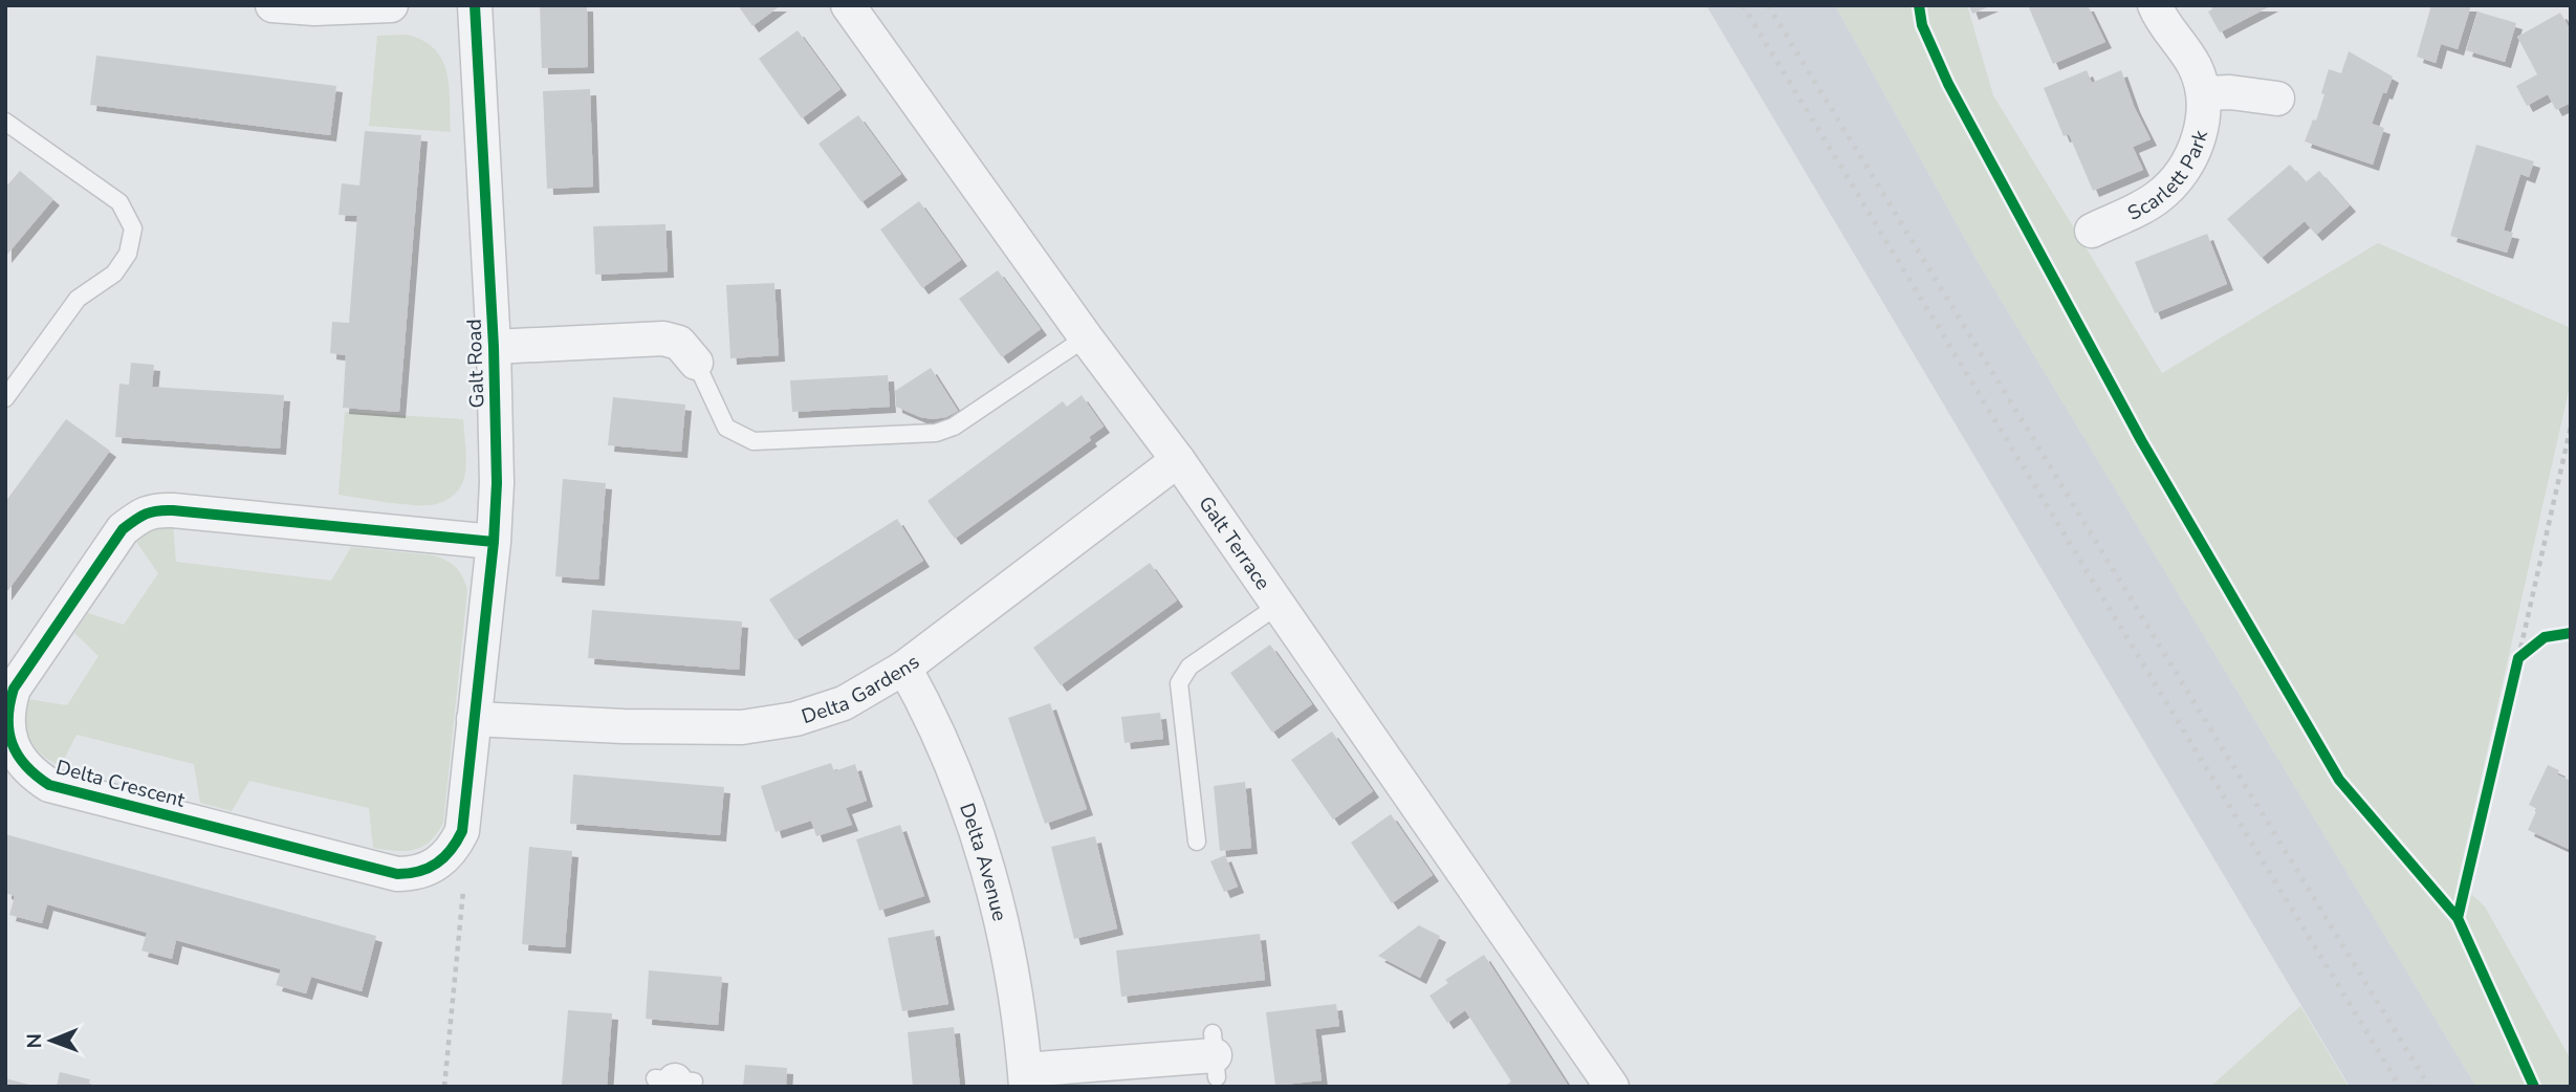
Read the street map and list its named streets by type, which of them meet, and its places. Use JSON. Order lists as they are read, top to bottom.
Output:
{
  "streets": {
    "street": [
      "Scarlett Park",
      "Galt Road",
      "Galt Terrace",
      "Delta Gardens",
      "Delta Crescent",
      "Delta Avenue"
    ]
  },
  "crossings": [
    ["Galt Road", "Delta Gardens"],
    ["Galt Road", "Delta Crescent"],
    ["Galt Terrace", "Delta Gardens"],
    ["Delta Gardens", "Delta Avenue"]
  ],
  "north": "left"
}
